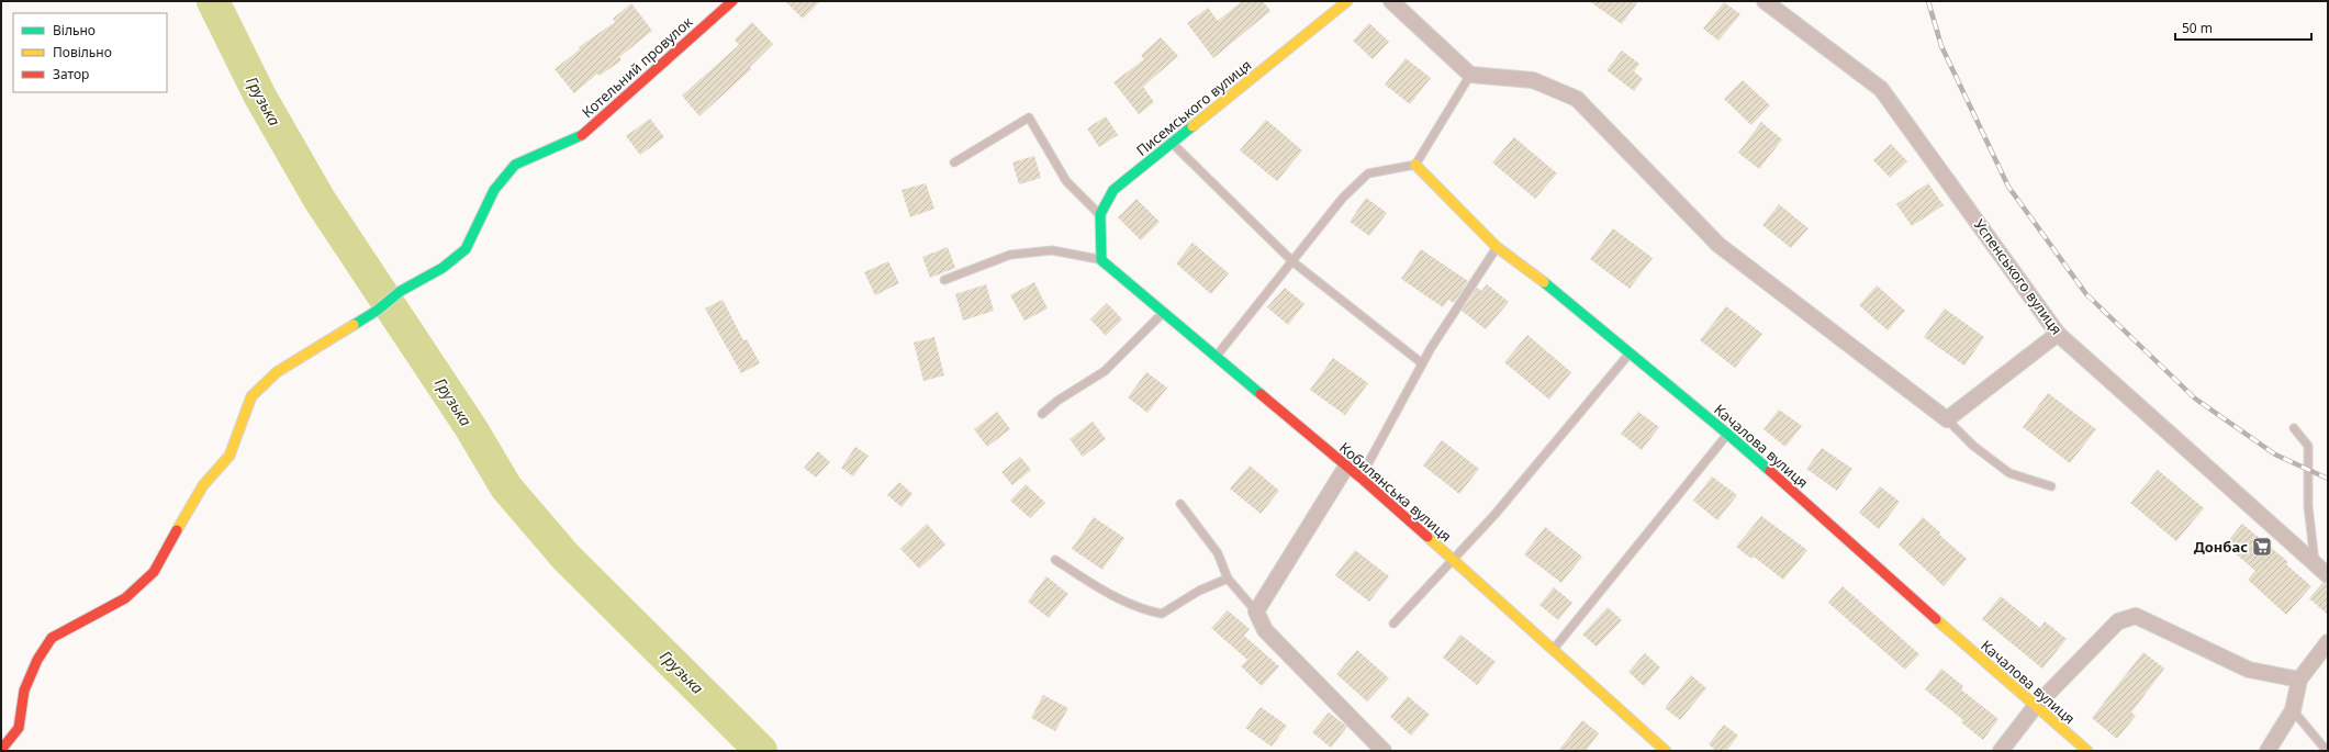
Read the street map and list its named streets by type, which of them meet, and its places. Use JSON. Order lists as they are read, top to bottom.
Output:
{
  "streets": {
    "street": [
      "Котельний провулок",
      "Писемського вулиця",
      "Успенського вулиця",
      "Качалова вулиця",
      "Кобилянська вулиця"
    ]
  },
  "water": ["Грузька"],
  "places": {
    "supermarket": ["Донбас"]
  },
  "legend": ["Вільно", "Повільно", "Затор"],
  "scale_bar": "50 m"
}
